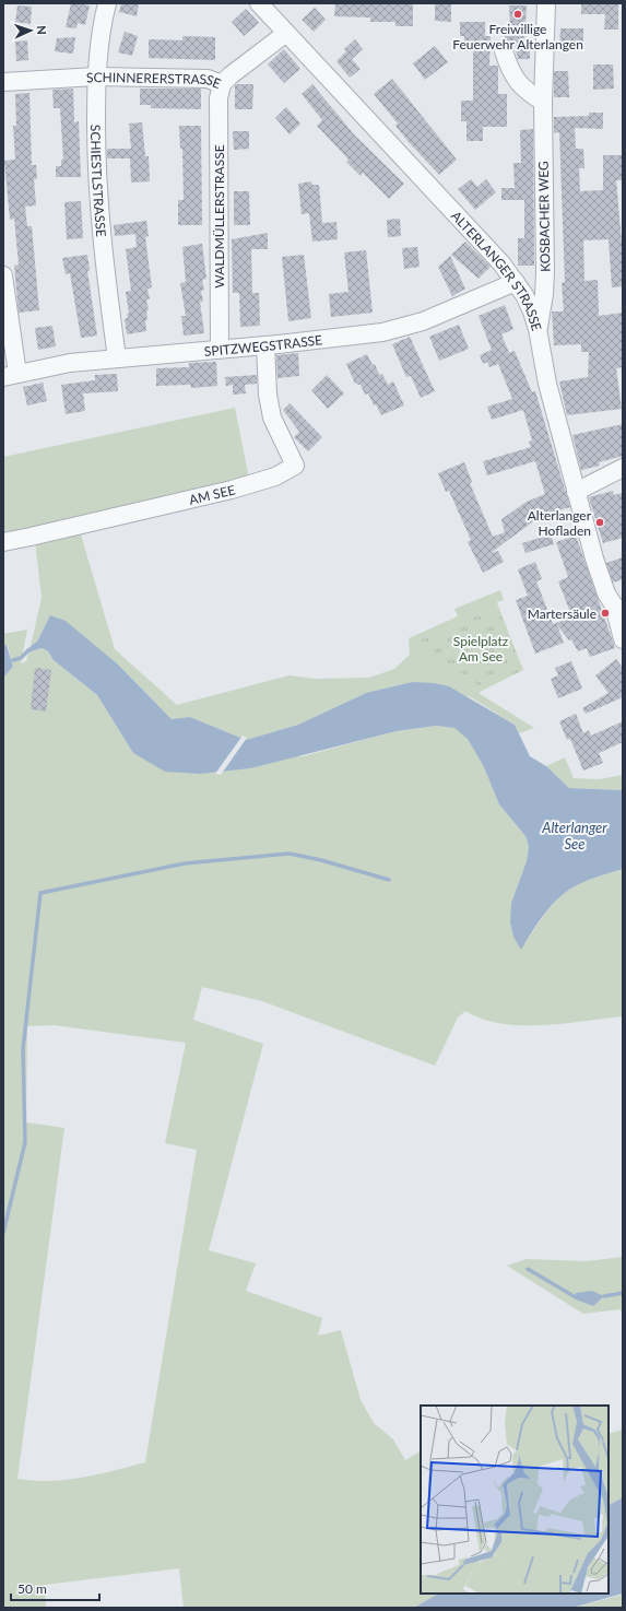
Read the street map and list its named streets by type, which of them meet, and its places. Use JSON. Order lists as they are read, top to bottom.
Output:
{
  "streets": {
    "street": [
      "SCHINNERERSTRASSE",
      "SCHIESTLSTRASSE",
      "WALDMÜLLERSTRASSE",
      "KOSBACHER WEG",
      "ALTERLANGER STRASSE",
      "SPITZWEGSTRASSE",
      "AM SEE"
    ]
  },
  "crossings": [
    ["SCHINNERERSTRASSE", "SCHIESTLSTRASSE"],
    ["SCHINNERERSTRASSE", "WALDMÜLLERSTRASSE"],
    ["SCHINNERERSTRASSE", "ALTERLANGER STRASSE"],
    ["SCHIESTLSTRASSE", "SPITZWEGSTRASSE"],
    ["WALDMÜLLERSTRASSE", "SPITZWEGSTRASSE"],
    ["KOSBACHER WEG", "ALTERLANGER STRASSE"],
    ["ALTERLANGER STRASSE", "SPITZWEGSTRASSE"],
    ["SPITZWEGSTRASSE", "AM SEE"]
  ],
  "water": ["Alterlanger See"],
  "parks": ["Spielplatz Am See"],
  "places": ["Freiwillige Feuerwehr Alterlangen", "Alterlanger Hofladen", "Martersäule"],
  "scale_bar": "50 m",
  "north": "right"
}
